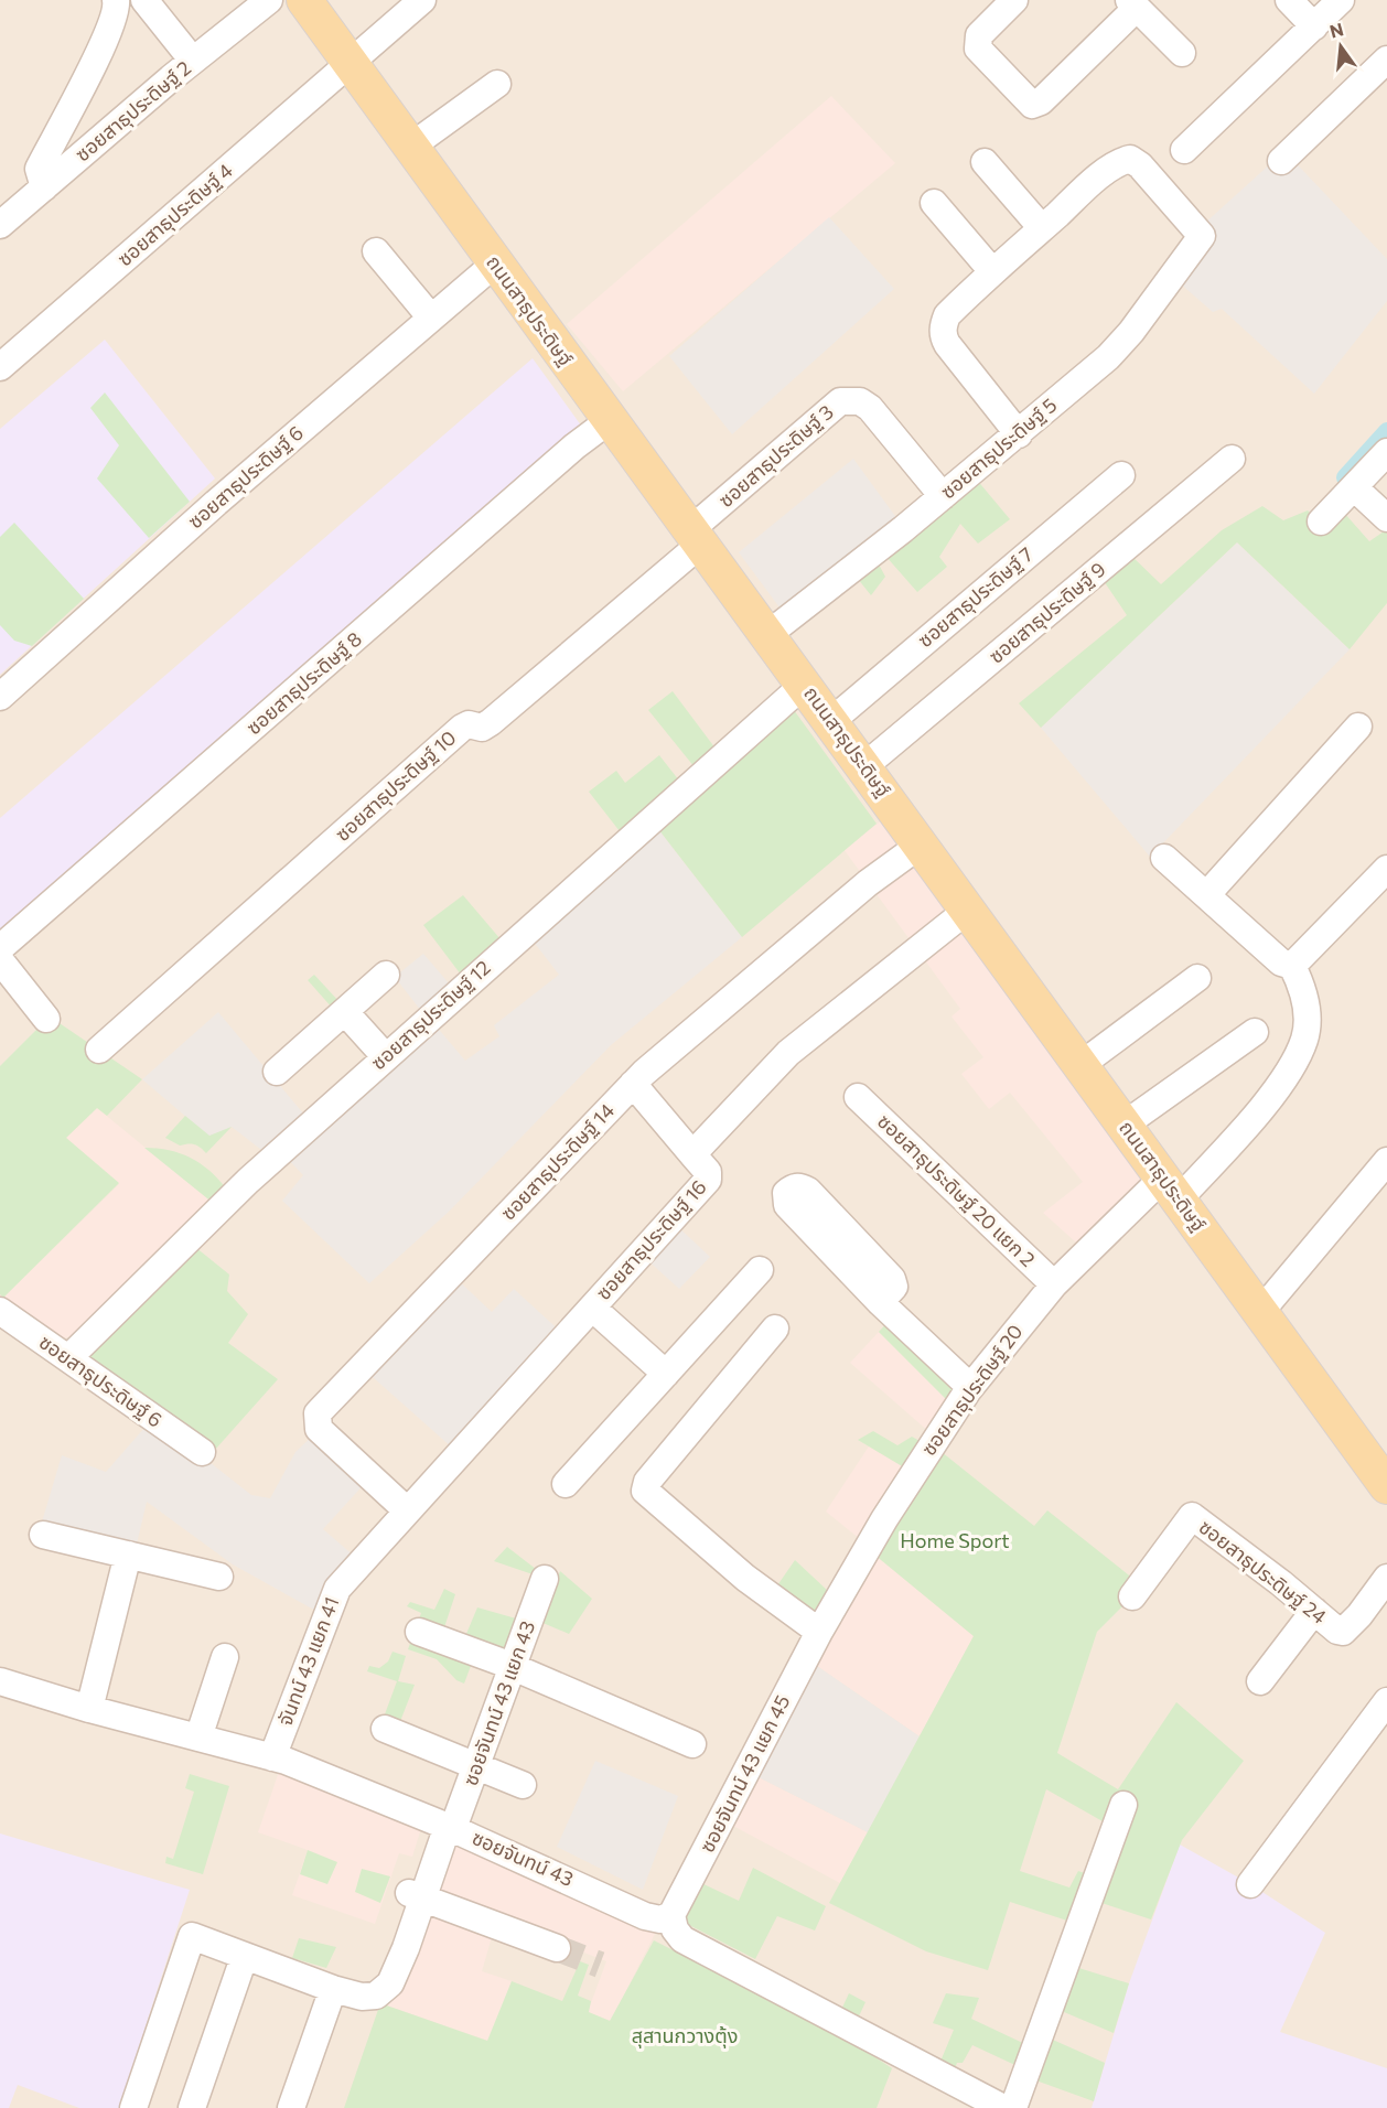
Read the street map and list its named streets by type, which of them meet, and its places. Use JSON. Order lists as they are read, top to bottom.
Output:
{
  "streets": {
    "main road": ["ถนนสาธุประดิษฐ์"],
    "street": [
      "ซอยสาธุประดิษฐ์ 2",
      "ซอยสาธุประดิษฐ์ 4",
      "ซอยสาธุประดิษฐ์ 5",
      "ซอยสาธุประดิษฐ์ 3",
      "ซอยสาธุประดิษฐ์ 6",
      "ซอยสาธุประดิษฐ์ 7",
      "ซอยสาธุประดิษฐ์ 9",
      "ซอยสาธุประดิษฐ์ 8",
      "ซอยสาธุประดิษฐ์ 10",
      "ซอยสาธุประดิษฐ์ 12",
      "ซอยสาธุประดิษฐ์ 14",
      "ซอยสาธุประดิษฐ์ 20 แยก 2",
      "ซอยสาธุประดิษฐ์ 16",
      "ซอยสาธุประดิษฐ์ 20",
      "ซอยสาธุประดิษฐ์ 24",
      "จันทน์ 43 แยก 41",
      "ซอยจันทน์ 43 แยก 43",
      "ซอยจันทน์ 43 แยก 45",
      "ซอยจันทน์ 43"
    ]
  },
  "crossings": [
    ["ซอยสาธุประดิษฐ์ 4", "ถนนสาธุประดิษฐ์"],
    ["ถนนสาธุประดิษฐ์", "ซอยสาธุประดิษฐ์ 5"],
    ["ถนนสาธุประดิษฐ์", "ซอยสาธุประดิษฐ์ 3"],
    ["ถนนสาธุประดิษฐ์", "ซอยสาธุประดิษฐ์ 6"],
    ["ถนนสาธุประดิษฐ์", "ซอยสาธุประดิษฐ์ 7"],
    ["ถนนสาธุประดิษฐ์", "ซอยสาธุประดิษฐ์ 9"],
    ["ถนนสาธุประดิษฐ์", "ซอยสาธุประดิษฐ์ 8"],
    ["ถนนสาธุประดิษฐ์", "ซอยสาธุประดิษฐ์ 10"],
    ["ถนนสาธุประดิษฐ์", "ซอยสาธุประดิษฐ์ 12"],
    ["ถนนสาธุประดิษฐ์", "ซอยสาธุประดิษฐ์ 14"],
    ["ถนนสาธุประดิษฐ์", "ซอยสาธุประดิษฐ์ 16"],
    ["ถนนสาธุประดิษฐ์", "ซอยสาธุประดิษฐ์ 20"],
    ["ซอยสาธุประดิษฐ์ 5", "ซอยสาธุประดิษฐ์ 3"],
    ["ซอยสาธุประดิษฐ์ 3", "ซอยสาธุประดิษฐ์ 10"],
    ["ซอยสาธุประดิษฐ์ 6", "ซอยสาธุประดิษฐ์ 12"],
    ["ซอยสาธุประดิษฐ์ 14", "ซอยสาธุประดิษฐ์ 16"],
    ["ซอยสาธุประดิษฐ์ 14", "จันทน์ 43 แยก 41"],
    ["ซอยสาธุประดิษฐ์ 20 แยก 2", "ซอยสาธุประดิษฐ์ 20"],
    ["ซอยสาธุประดิษฐ์ 16", "จันทน์ 43 แยก 41"],
    ["ซอยสาธุประดิษฐ์ 20", "ซอยจันทน์ 43 แยก 45"],
    ["จันทน์ 43 แยก 41", "ซอยจันทน์ 43"],
    ["ซอยจันทน์ 43 แยก 43", "ซอยจันทน์ 43"],
    ["ซอยจันทน์ 43 แยก 45", "ซอยจันทน์ 43"]
  ],
  "parks": ["Home Sport", "สุสานกวางตุ้ง"],
  "north": "top"
}
